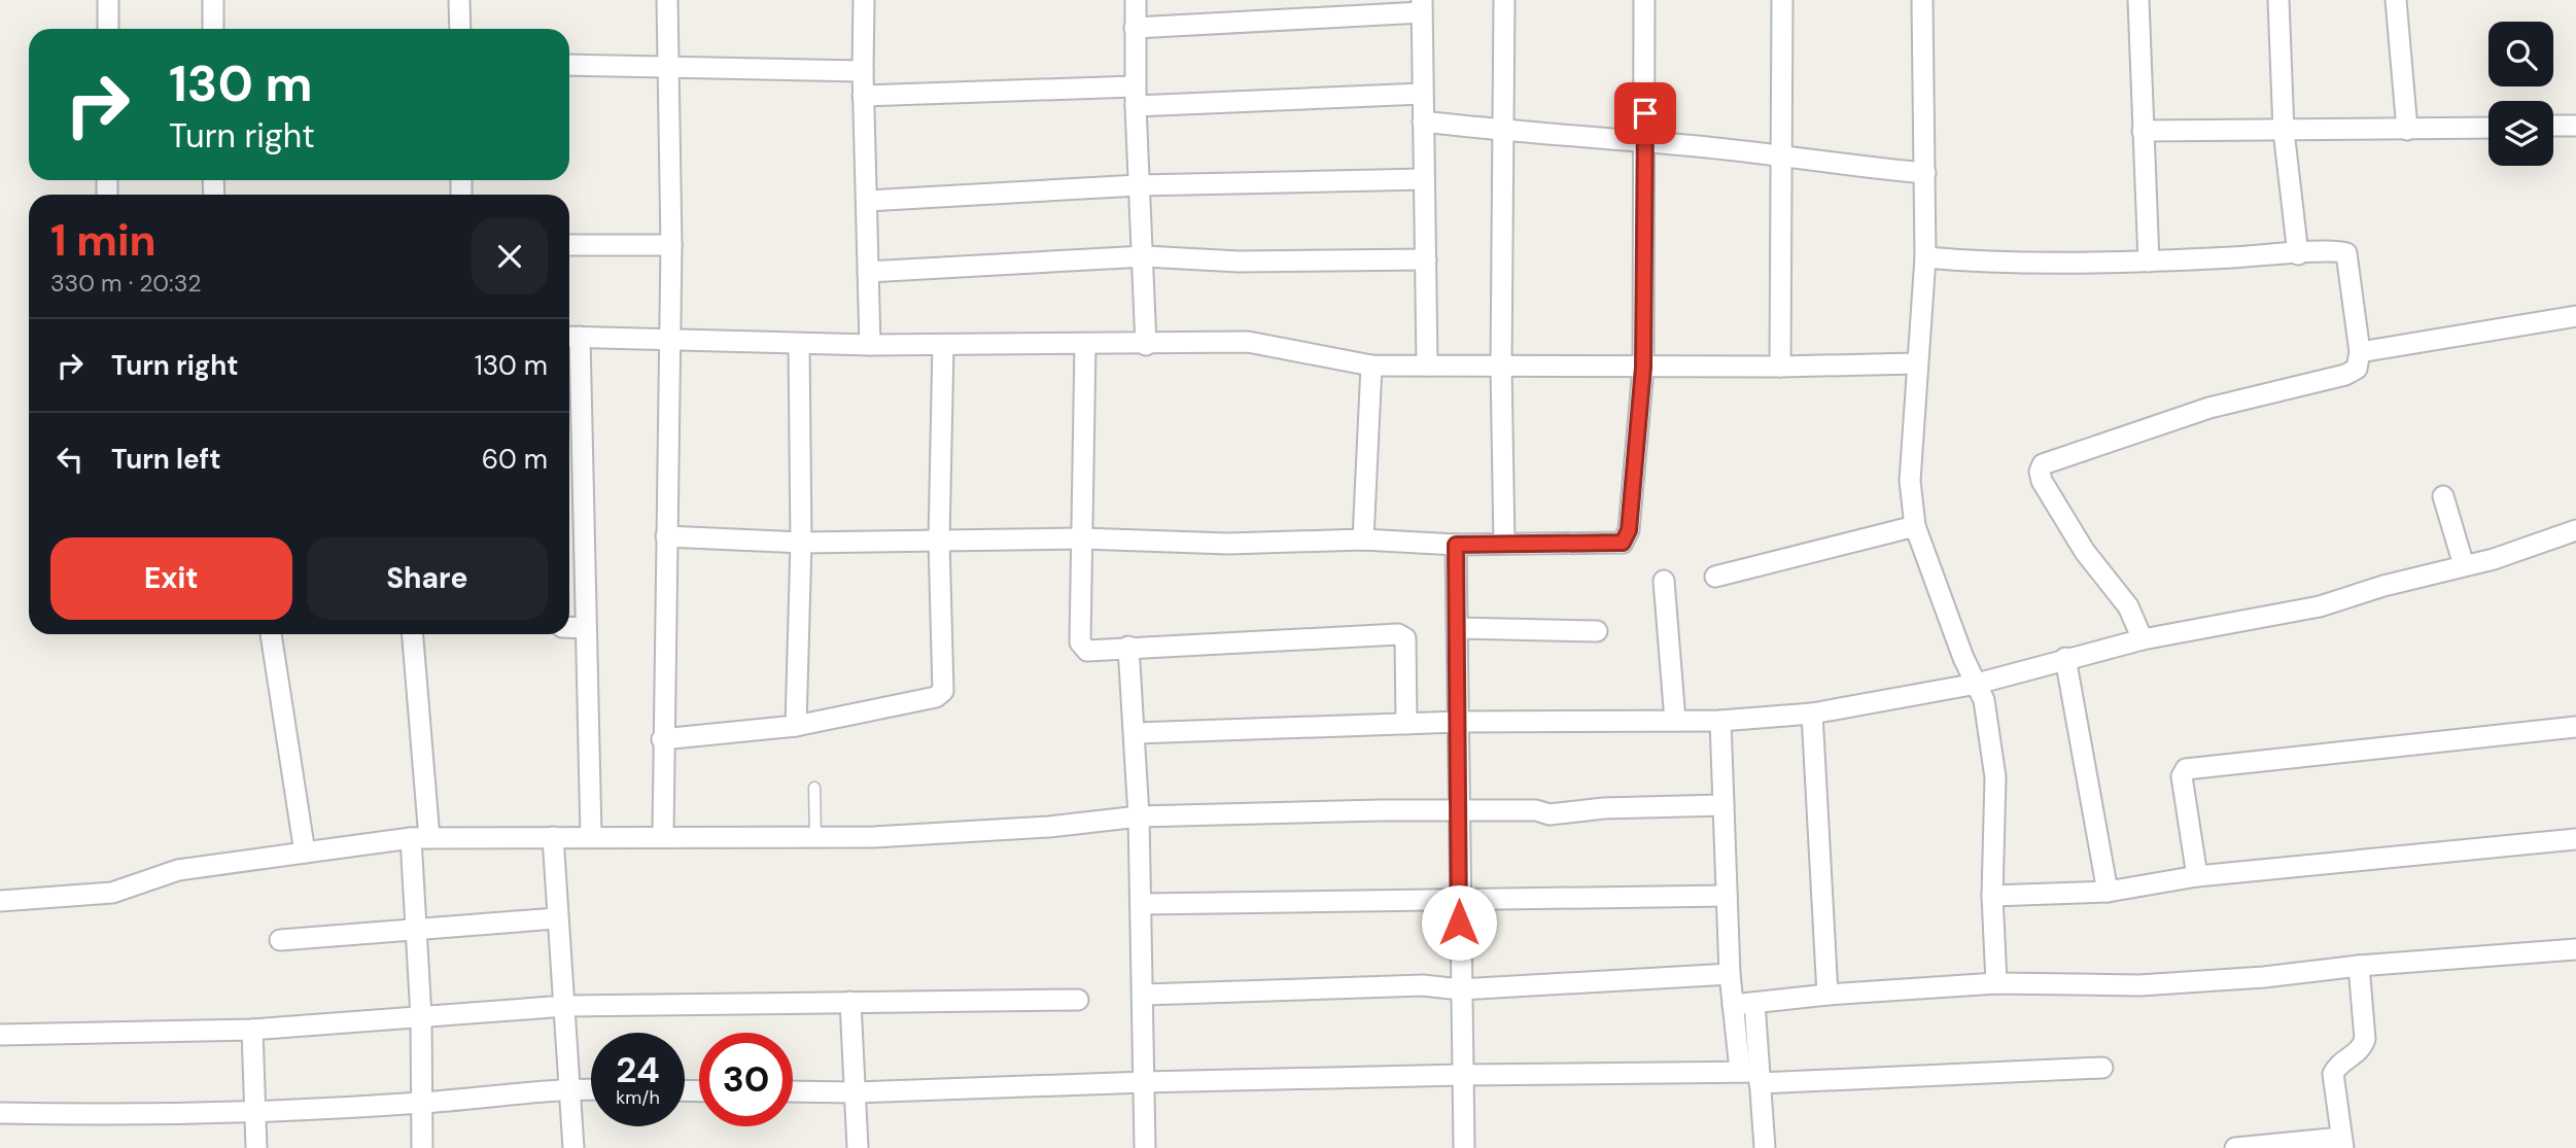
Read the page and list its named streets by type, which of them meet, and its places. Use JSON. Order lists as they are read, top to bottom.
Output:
{
  "page": {
    "turn": ["130 m", "Turn right"],
    "heading": ["1 min", "330 m · 20:32"],
    "list": [
      {
        "name": "Turn right",
        "value": "130 m"
      },
      {
        "name": "Turn left",
        "value": "60 m"
      }
    ],
    "buttons": ["Exit", "Share"],
    "speed": "24 km/h",
    "limit": "30"
  }
}
